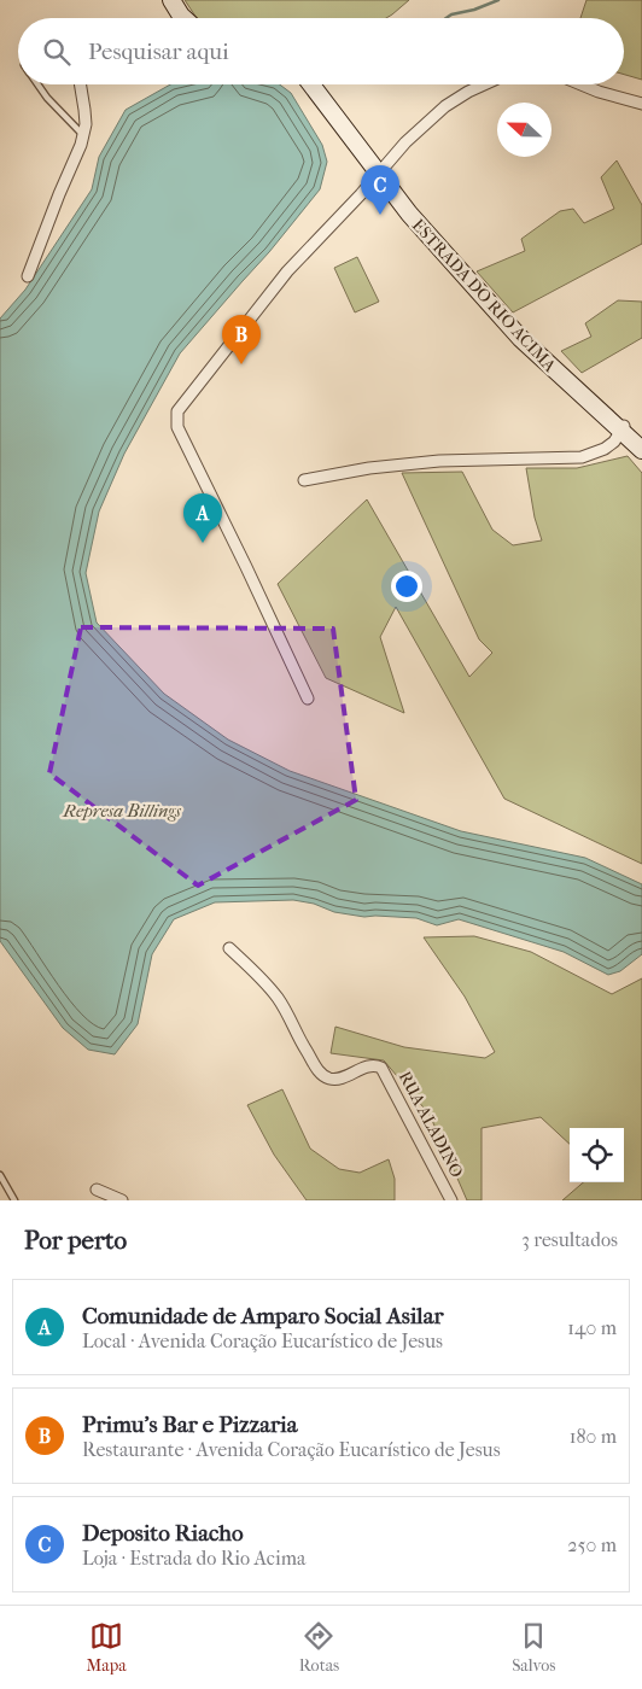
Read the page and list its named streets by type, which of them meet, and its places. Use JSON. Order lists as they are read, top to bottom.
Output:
{
  "streets": {
    "main road": ["ESTRADA DO RIO ACIMA"],
    "street": ["RUA ALADINO"]
  },
  "water": ["Represa Billings"],
  "north": "left",
  "page": {
    "search": "Pesquisar aqui",
    "pins": ["C", "B", "A"],
    "heading": ["Por perto", "3 resultados"],
    "list": [
      {
        "mark": "A",
        "name": "Comunidade de Amparo Social Asilar",
        "note": "Local · Avenida Coração Eucarístico de Jesus",
        "value": "140 m"
      },
      {
        "mark": "B",
        "name": "Primu's Bar e Pizzaria",
        "note": "Restaurante · Avenida Coração Eucarístico de Jesus",
        "value": "180 m"
      },
      {
        "mark": "C",
        "name": "Deposito Riacho",
        "note": "Loja · Estrada do Rio Acima",
        "value": "250 m"
      }
    ],
    "nav": ["Mapa", "Rotas", "Salvos"]
  }
}
